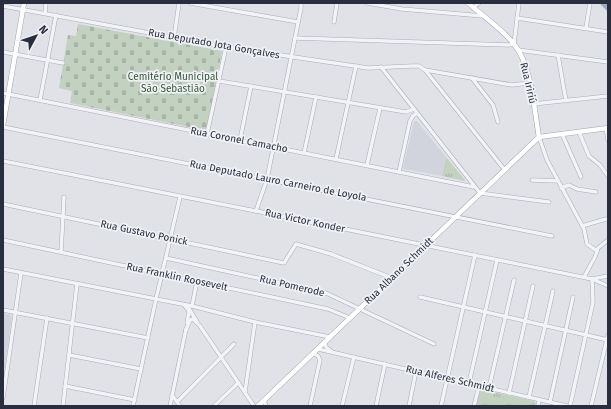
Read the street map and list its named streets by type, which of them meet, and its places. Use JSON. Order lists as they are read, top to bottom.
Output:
{
  "streets": {
    "main road": ["Rua Iririú", "Rua Albano Schmidt"],
    "street": [
      "Rua Deputado Jota Gonçalves",
      "Rua Coronel Camacho",
      "Rua Deputado Lauro Carneiro de Loyola",
      "Rua Victor Konder",
      "Rua Gustavo Ponick",
      "Rua Franklin Roosevelt",
      "Rua Pomerode",
      "Rua Alferes Schmidt"
    ]
  },
  "crossings": [
    ["Rua Deputado Jota Gonçalves", "Rua Iririú"],
    ["Rua Iririú", "Rua Albano Schmidt"],
    ["Rua Deputado Lauro Carneiro de Loyola", "Rua Albano Schmidt"],
    ["Rua Victor Konder", "Rua Albano Schmidt"],
    ["Rua Gustavo Ponick", "Rua Albano Schmidt"],
    ["Rua Albano Schmidt", "Rua Franklin Roosevelt"],
    ["Rua Albano Schmidt", "Rua Pomerode"],
    ["Rua Albano Schmidt", "Rua Alferes Schmidt"]
  ],
  "parks": ["Cemitério Municipal São Sebastião"],
  "north": "top right"
}
